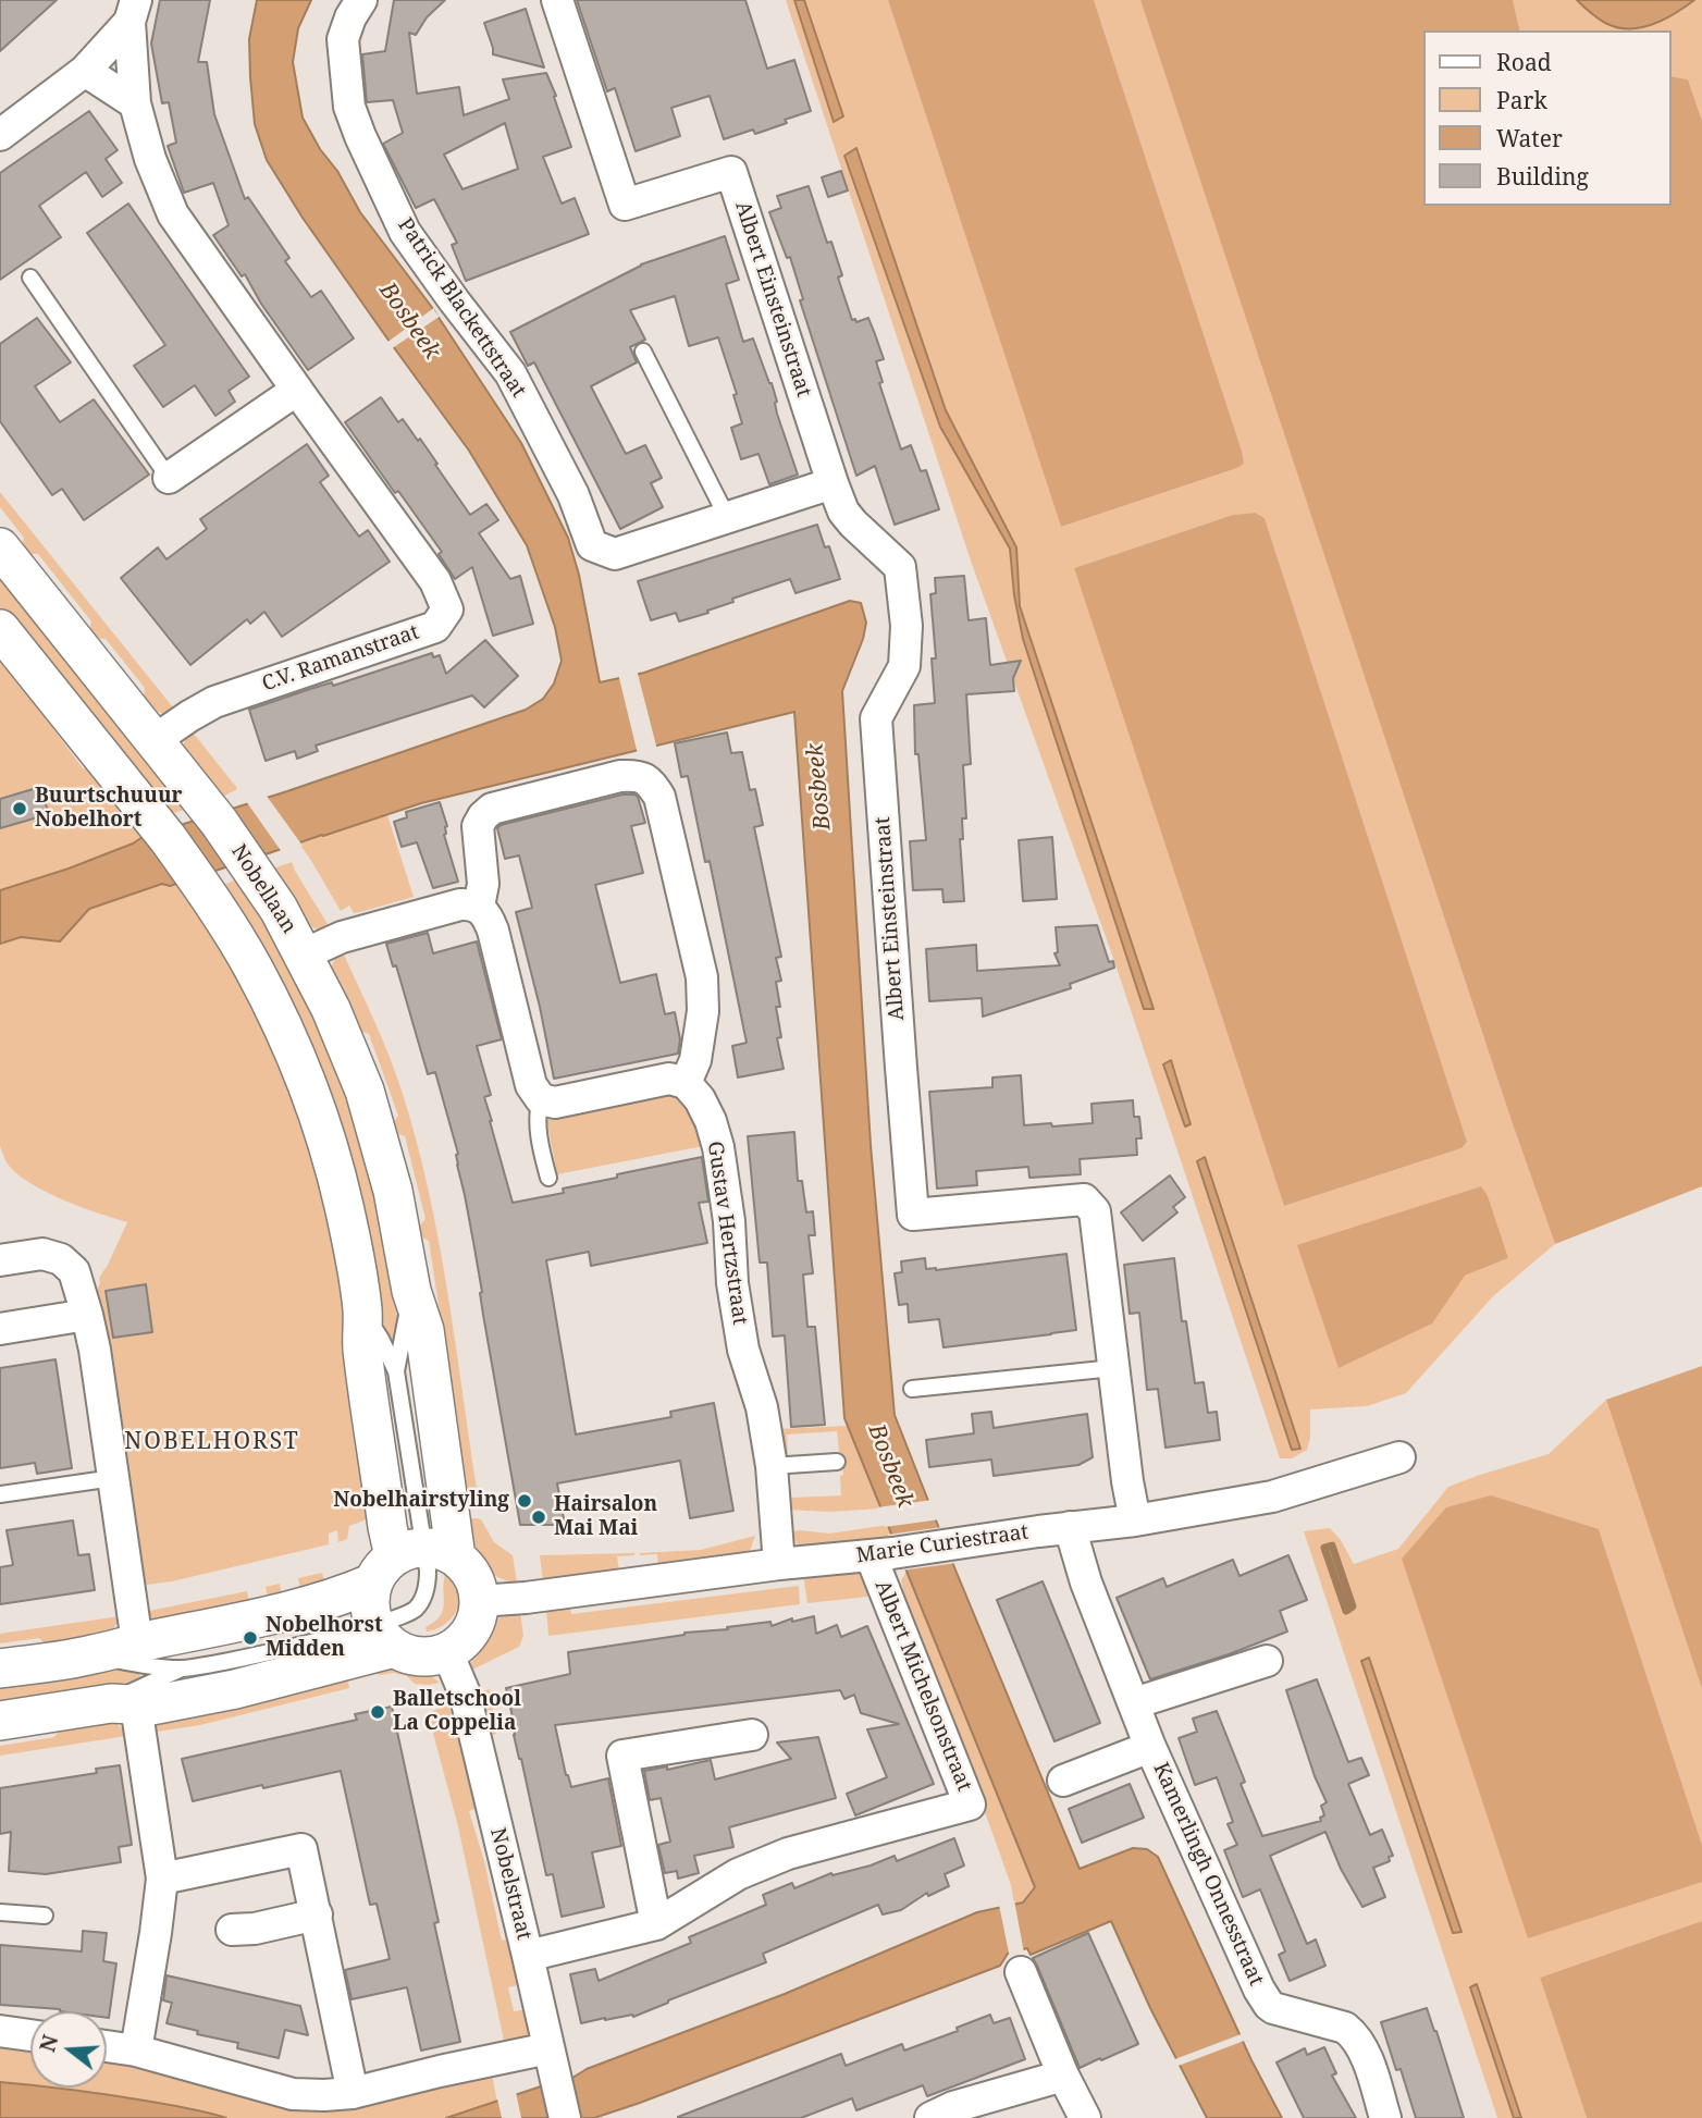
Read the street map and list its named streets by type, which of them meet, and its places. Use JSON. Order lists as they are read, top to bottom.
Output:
{
  "streets": {
    "street": [
      "Albert Einsteinstraat",
      "Patrick Blackettstraat",
      "C.V. Ramanstraat",
      "Nobellaan",
      "Gustav Hertzstraat",
      "Marie Curiestraat",
      "Albert Michelsonstraat",
      "Kamerlingh Onnesstraat",
      "Nobelstraat"
    ]
  },
  "crossings": [
    ["Albert Einsteinstraat", "Patrick Blackettstraat"],
    ["Albert Einsteinstraat", "Marie Curiestraat"],
    ["C.V. Ramanstraat", "Nobellaan"],
    ["Gustav Hertzstraat", "Marie Curiestraat"],
    ["Marie Curiestraat", "Albert Michelsonstraat"],
    ["Marie Curiestraat", "Kamerlingh Onnesstraat"],
    ["Albert Michelsonstraat", "Nobelstraat"]
  ],
  "districts": ["NOBELHORST"],
  "water": ["Bosbeek"],
  "places": [
    "Buurtschuuur Nobelhort",
    "Nobelhairstyling",
    "Hairsalon Mai Mai",
    "Nobelhorst Midden",
    "Balletschool La Coppelia"
  ],
  "legend": [
    "Road",
    "Park",
    "Water",
    "Building"
  ],
  "north": "left"
}
